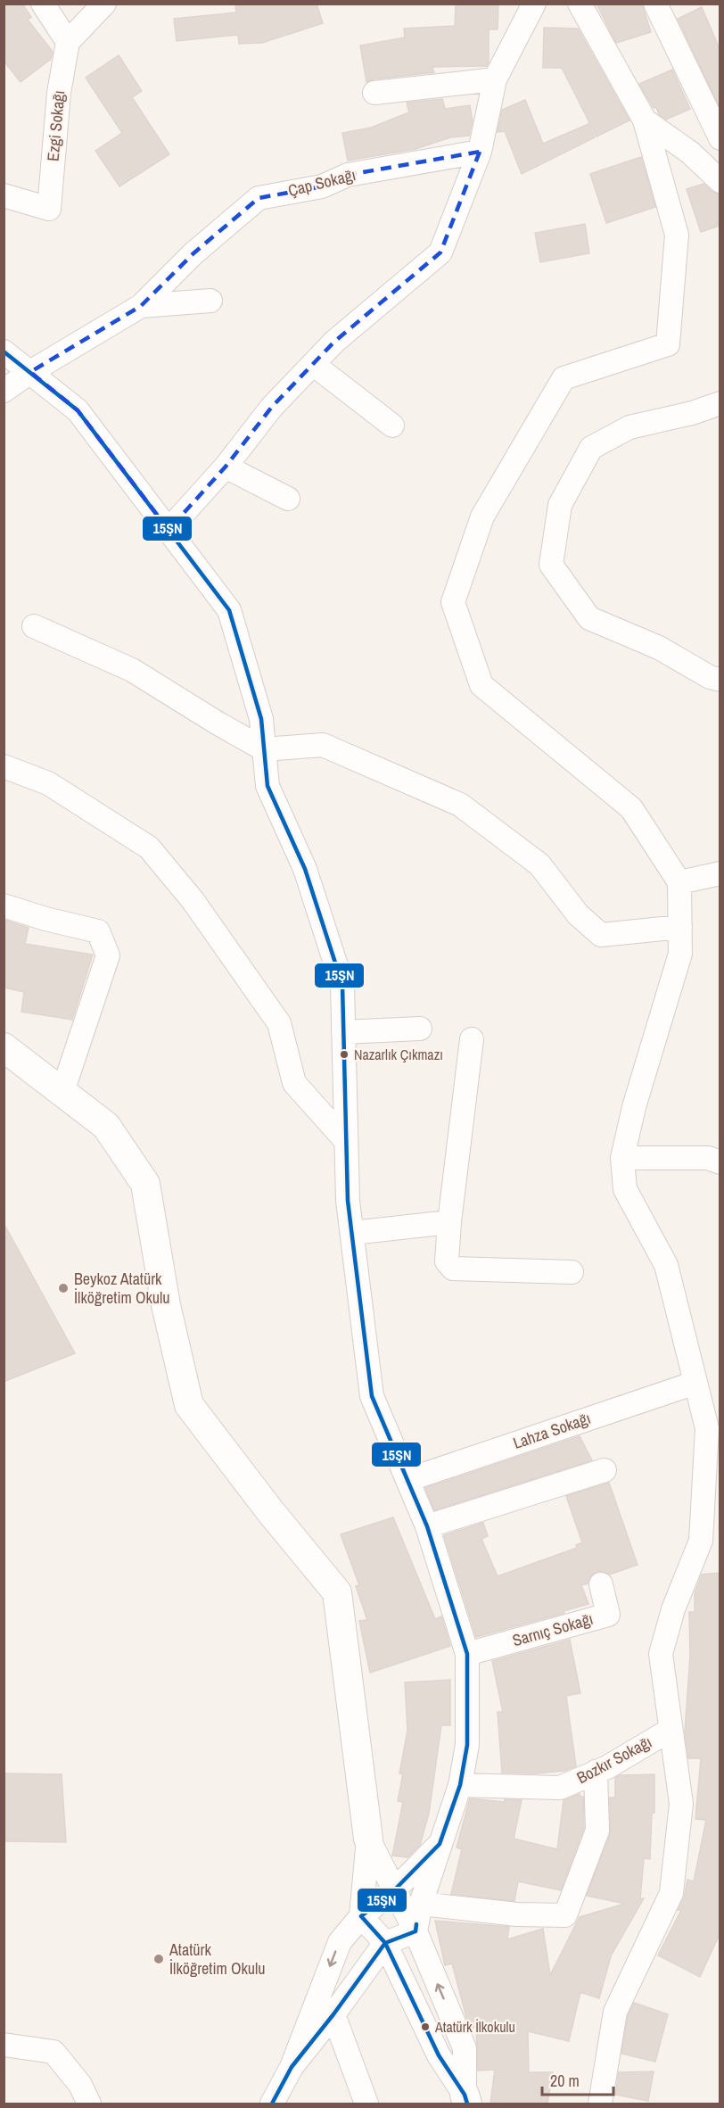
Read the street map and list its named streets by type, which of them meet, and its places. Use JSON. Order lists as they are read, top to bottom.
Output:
{
  "streets": {
    "street": [
      "Ezgi Sokağı",
      "Çap Sokağı",
      "Lahza Sokağı",
      "Sarnıç Sokağı",
      "Bozkır Sokağı"
    ]
  },
  "places": [
    "Nazarlık Çıkmazı",
    "Beykoz Atatürk İlköğretim Okulu",
    "Atatürk İlköğretim Okulu",
    "Atatürk İlkokulu"
  ],
  "lines": ["transit line 15ŞN"],
  "scale_bar": "20 m"
}
